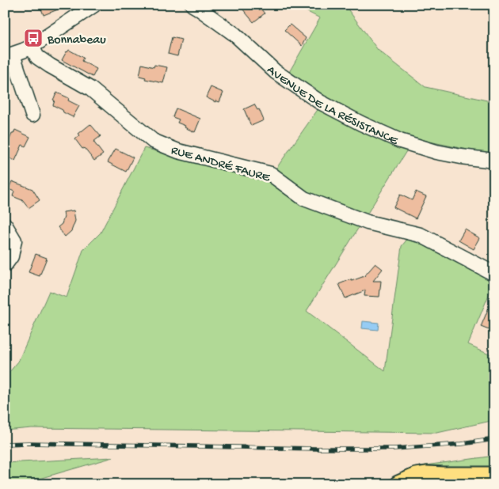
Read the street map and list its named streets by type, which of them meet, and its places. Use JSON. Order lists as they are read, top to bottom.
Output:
{
  "streets": {
    "street": ["AVENUE DE LA RÉSISTANCE", "RUE ANDRÉ FAURE"]
  },
  "places": {
    "bus stop": ["Bonnabeau"]
  }
}
